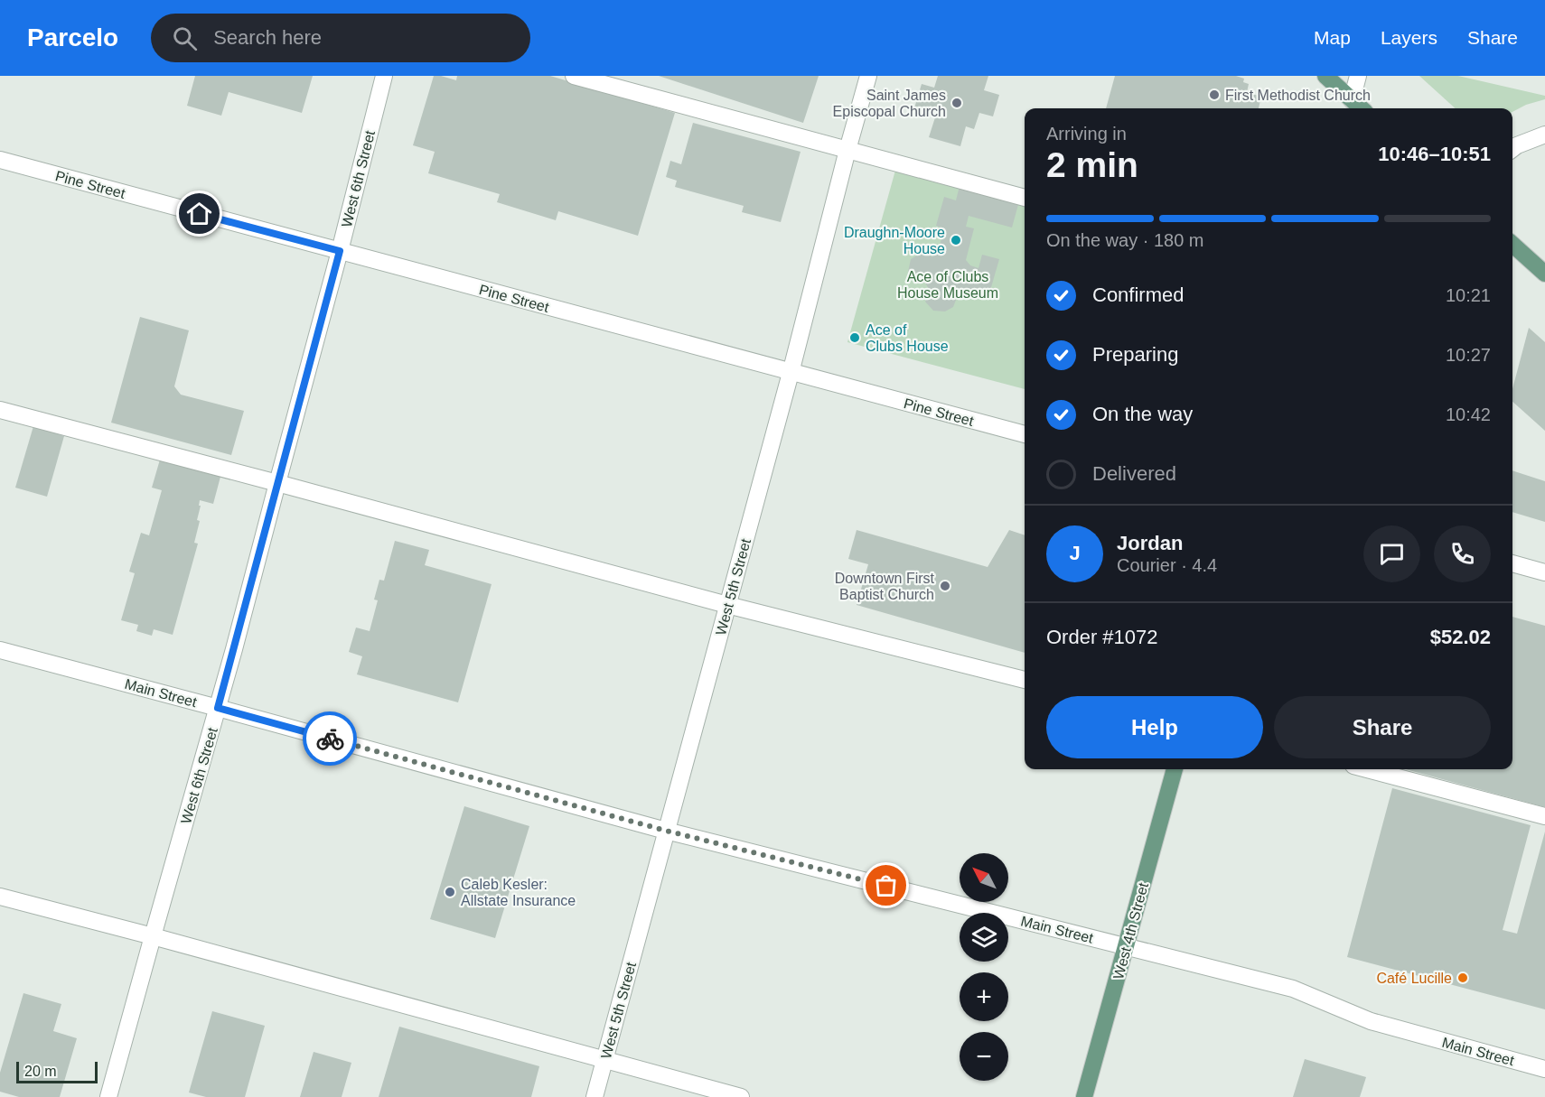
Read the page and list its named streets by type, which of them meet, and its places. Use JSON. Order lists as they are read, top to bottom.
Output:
{
  "streets": {
    "main road": ["West 4th Street"],
    "street": [
      "West 6th Street",
      "Pine Street",
      "West 5th Street",
      "Main Street"
    ]
  },
  "crossings": [
    ["West 6th Street", "Pine Street"],
    ["West 6th Street", "Main Street"],
    ["Pine Street", "West 5th Street"],
    ["West 5th Street", "Main Street"],
    ["Main Street", "West 4th Street"]
  ],
  "parks": ["Ace of Clubs House Museum"],
  "places": [
    "First Methodist Church",
    "Saint James Episcopal Church",
    "Draughn-Moore House",
    "Ace of Clubs House",
    "Downtown First Baptist Church",
    "Caleb Kesler: Allstate Insurance",
    "Café Lucille"
  ],
  "scale_bar": "20 m",
  "north": "top left",
  "page": {
    "header": "Parcelo",
    "search": "Search here",
    "nav": ["Map", "Layers", "Share"],
    "heading": ["2 min", "Arriving in", "10:46–10:51"],
    "panel": [
      "Jordan",
      "Courier · 4.4",
      "Order #1072",
      "$52.02"
    ],
    "bar": "On the way · 180 m",
    "list": [
      ["Confirmed", "10:21"],
      ["Preparing", "10:27"],
      ["On the way", "10:42"],
      "Delivered"
    ],
    "round": "J",
    "buttons": ["Help", "Share"],
    "map_buttons": ["+", "−"],
    "scale": "20 m"
  }
}
